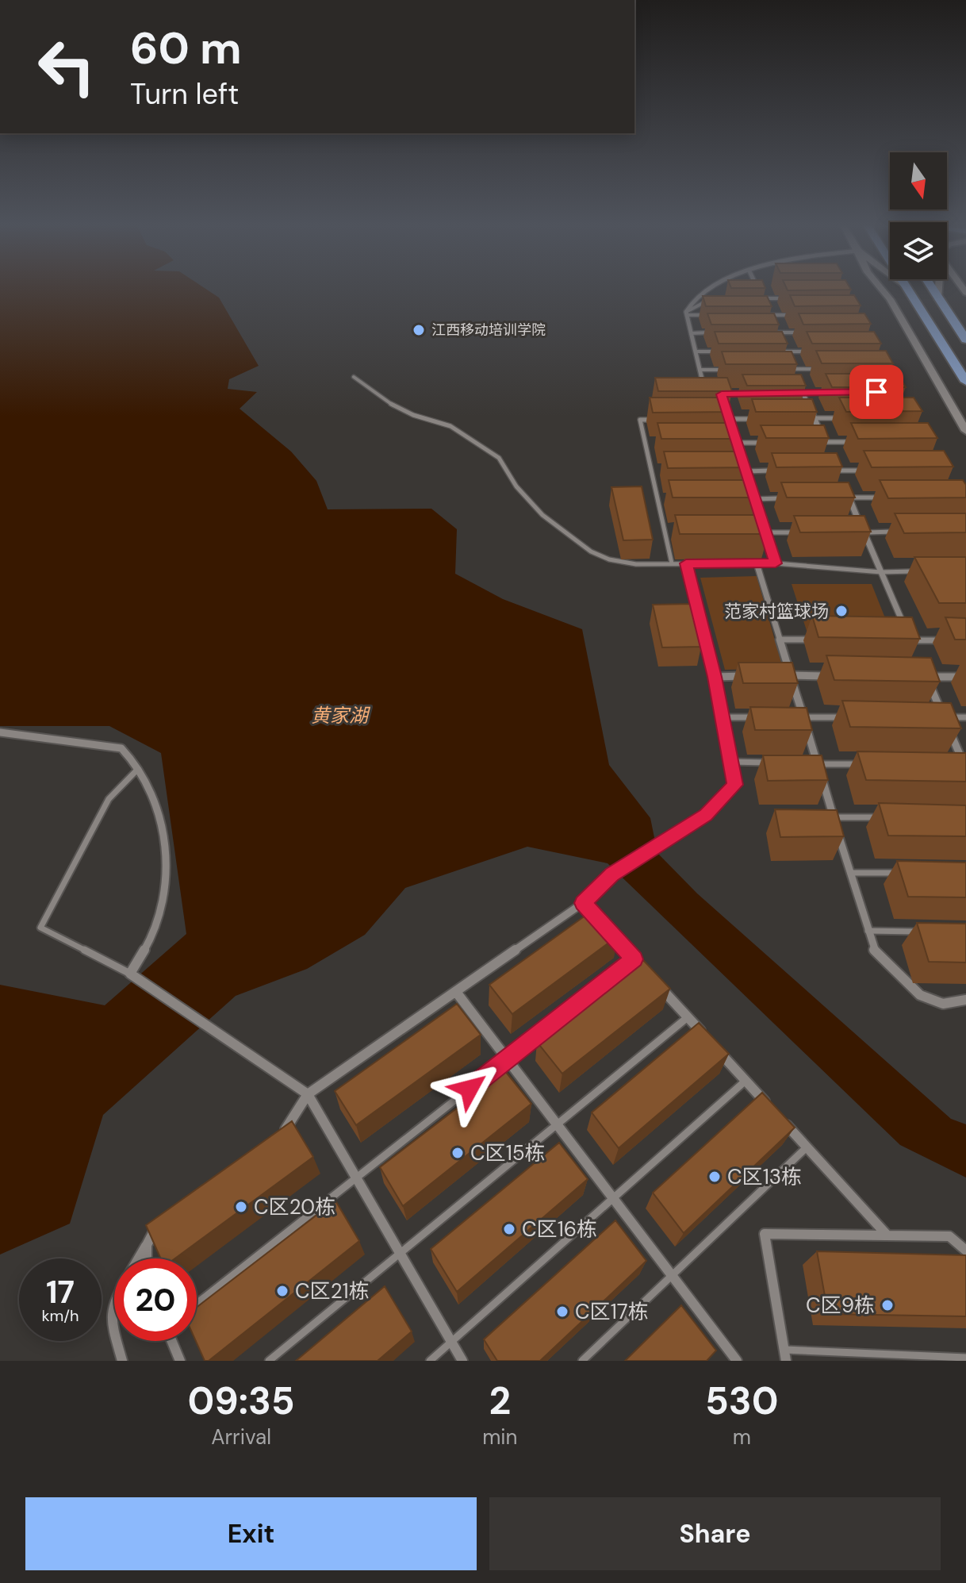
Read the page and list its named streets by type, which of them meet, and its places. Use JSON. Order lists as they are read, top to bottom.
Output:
{
  "water": ["黄家湖"],
  "places": [
    "江西移动培训学院",
    "范家村篮球场",
    "C区15栋",
    "C区13栋",
    "C区20栋",
    "C区16栋",
    "C区21栋",
    "C区9栋",
    "C区17栋"
  ],
  "north": "bottom",
  "page": {
    "turn": ["60 m", "Turn left"],
    "speed": "17 km/h",
    "limit": "20",
    "eta": [
      "09:35",
      "Arrival",
      "2",
      "min",
      "530",
      "m"
    ],
    "buttons": ["Exit", "Share"]
  }
}
